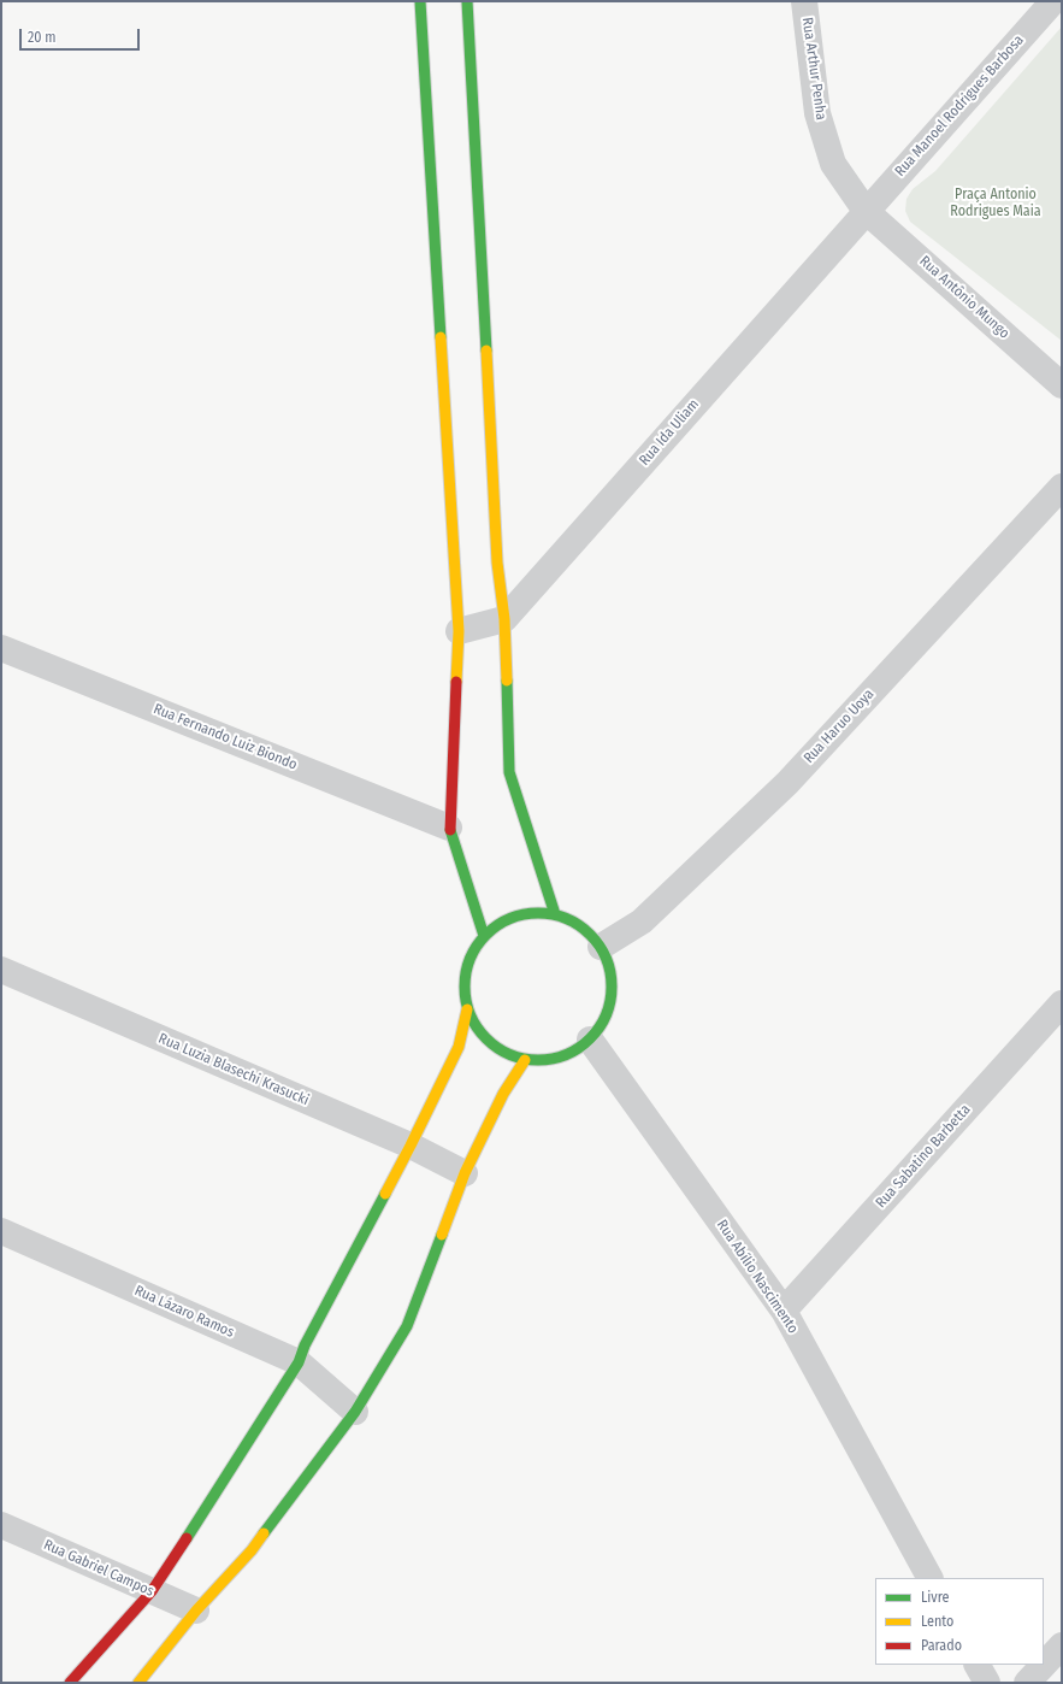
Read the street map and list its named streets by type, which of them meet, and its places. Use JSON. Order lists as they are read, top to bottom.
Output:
{
  "streets": {
    "street": [
      "Rua Arthur Penha",
      "Rua Manoel Rodrigues Barbosa",
      "Rua Antônio Mungo",
      "Rua Ida Uliam",
      "Rua Haruo Uoya",
      "Rua Fernando Luiz Biondo",
      "Rua Luzia Blasechi Krasucki",
      "Rua Sabatino Barbetta",
      "Rua Abílio Nascimento",
      "Rua Lázaro Ramos",
      "Rua Gabriel Campos"
    ]
  },
  "crossings": [
    ["Rua Arthur Penha", "Rua Manoel Rodrigues Barbosa"],
    ["Rua Arthur Penha", "Rua Antônio Mungo"],
    ["Rua Arthur Penha", "Rua Ida Uliam"],
    ["Rua Manoel Rodrigues Barbosa", "Rua Antônio Mungo"],
    ["Rua Manoel Rodrigues Barbosa", "Rua Ida Uliam"],
    ["Rua Antônio Mungo", "Rua Ida Uliam"],
    ["Rua Haruo Uoya", "Rua Abílio Nascimento"],
    ["Rua Sabatino Barbetta", "Rua Abílio Nascimento"]
  ],
  "parks": ["Praça Antonio Rodrigues Maia"],
  "legend": ["Livre", "Lento", "Parado"],
  "scale_bar": "20 m"
}
